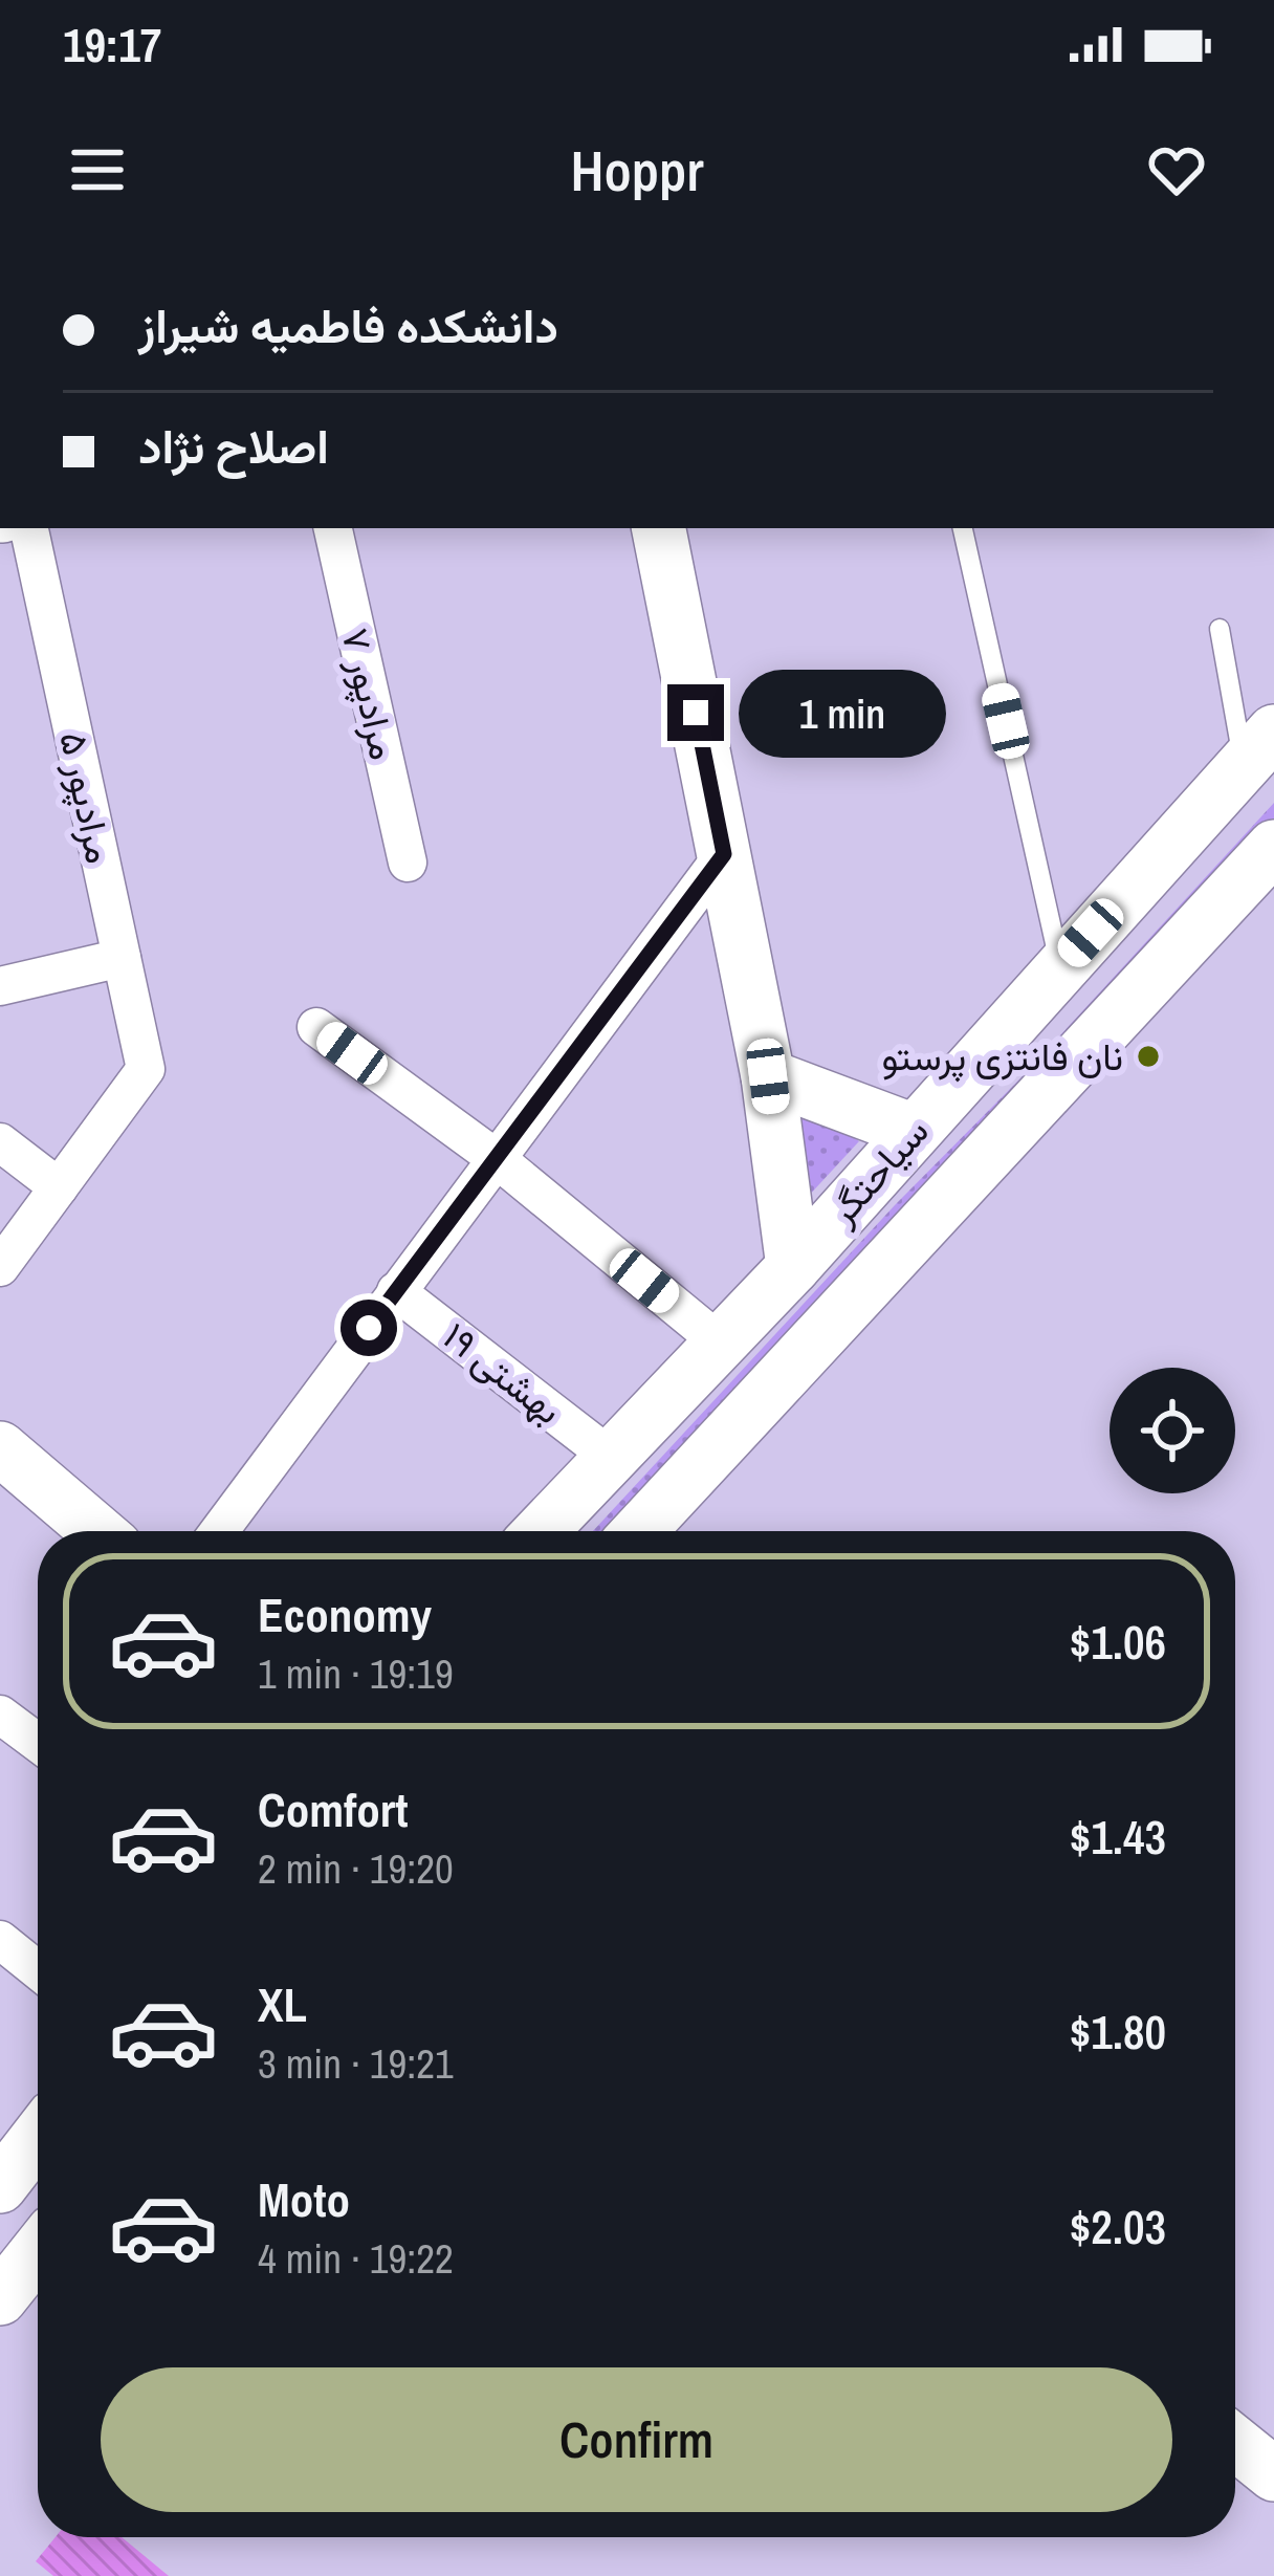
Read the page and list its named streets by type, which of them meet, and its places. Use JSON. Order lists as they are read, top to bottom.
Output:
{
  "streets": {
    "main road": ["سیاحتگر"],
    "street": ["۷ مرادپور", "۵ مرادپور", "۱۹ بهشتی"]
  },
  "crossings": [
    ["سیاحتگر", "۱۹ بهشتی"]
  ],
  "places": ["نان فانتزی پرستو"],
  "page": {
    "status": "19:17",
    "header": "Hoppr",
    "banner": ["دانشکده فاطمیه شیراز", "اصلاح نژاد"],
    "bubble": "1 min",
    "list": [
      {
        "name": "Economy",
        "note": "1 min · 19:19",
        "value": "$1.06"
      },
      {
        "name": "Comfort",
        "note": "2 min · 19:20",
        "value": "$1.43"
      },
      {
        "name": "XL",
        "note": "3 min · 19:21",
        "value": "$1.80"
      },
      {
        "name": "Moto",
        "note": "4 min · 19:22",
        "value": "$2.03"
      }
    ],
    "buttons": "Confirm"
  }
}
